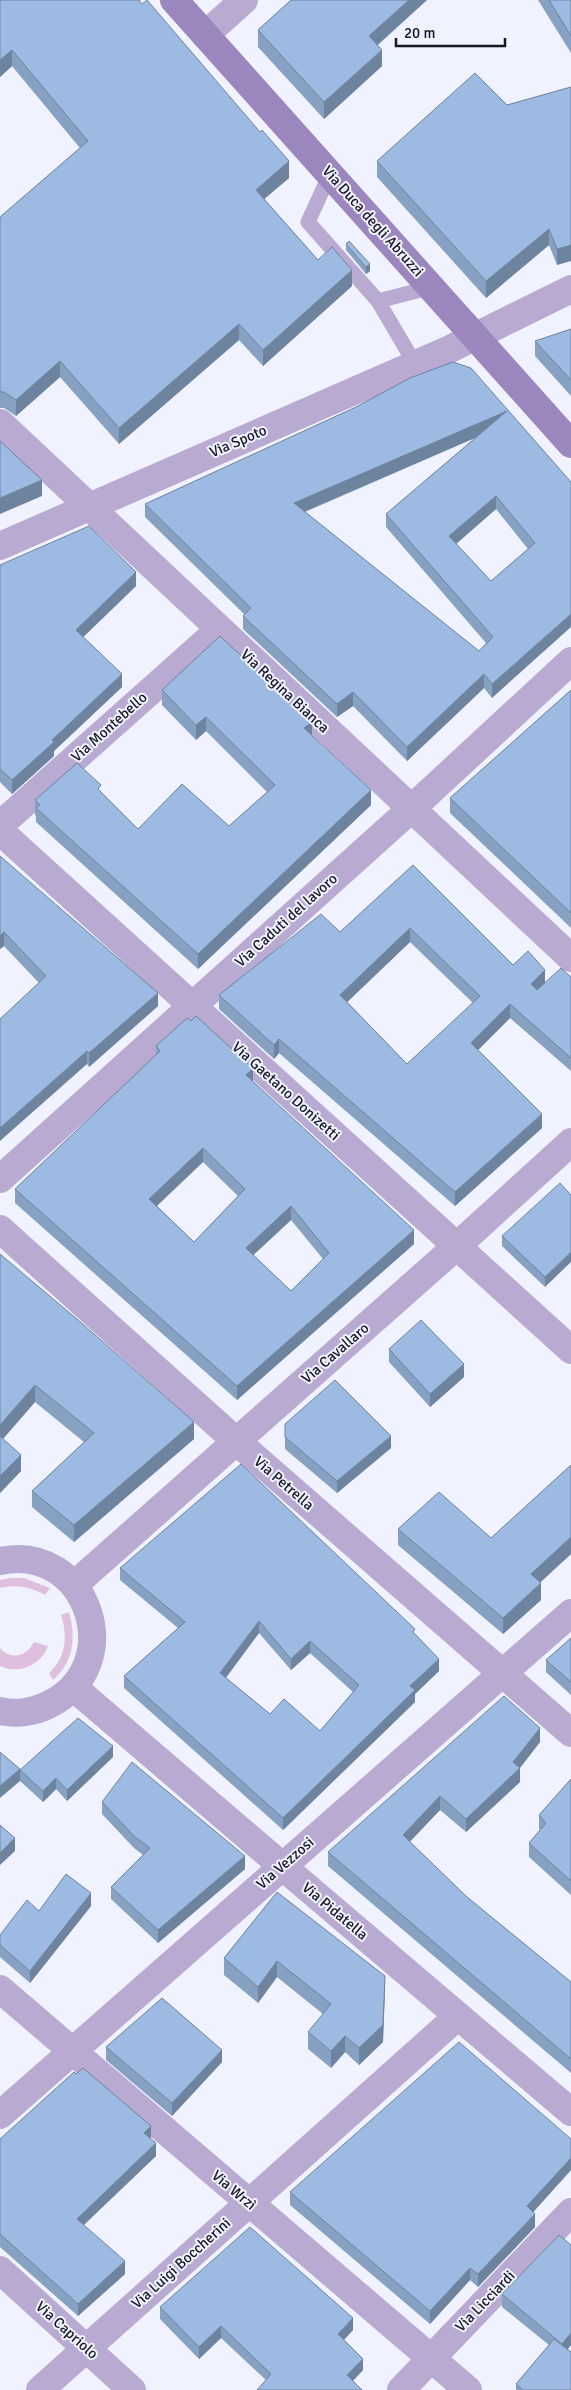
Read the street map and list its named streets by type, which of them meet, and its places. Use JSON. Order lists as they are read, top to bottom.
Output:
{
  "streets": {
    "main road": ["Via Duca degli Abruzzi"],
    "street": [
      "Via Spoto",
      "Via Regina Bianca",
      "Via Montebello",
      "Via Caduti del lavoro",
      "Via Gaetano Donizetti",
      "Via Cavallaro",
      "Via Petrella",
      "Via Vezzosi",
      "Via Pidatella",
      "Via Wrzì",
      "Via Luigi Boccherini",
      "Via Licciardi",
      "Via Capriolo"
    ]
  },
  "crossings": [
    ["Via Duca degli Abruzzi", "Via Spoto"],
    ["Via Spoto", "Via Regina Bianca"],
    ["Via Regina Bianca", "Via Montebello"],
    ["Via Regina Bianca", "Via Caduti del lavoro"],
    ["Via Caduti del lavoro", "Via Gaetano Donizetti"],
    ["Via Gaetano Donizetti", "Via Cavallaro"],
    ["Via Cavallaro", "Via Petrella"],
    ["Via Petrella", "Via Vezzosi"],
    ["Via Vezzosi", "Via Pidatella"],
    ["Via Vezzosi", "Via Wrzì"],
    ["Via Pidatella", "Via Luigi Boccherini"],
    ["Via Wrzì", "Via Luigi Boccherini"],
    ["Via Wrzì", "Via Licciardi"],
    ["Via Luigi Boccherini", "Via Capriolo"]
  ],
  "scale_bar": "20 m"
}
